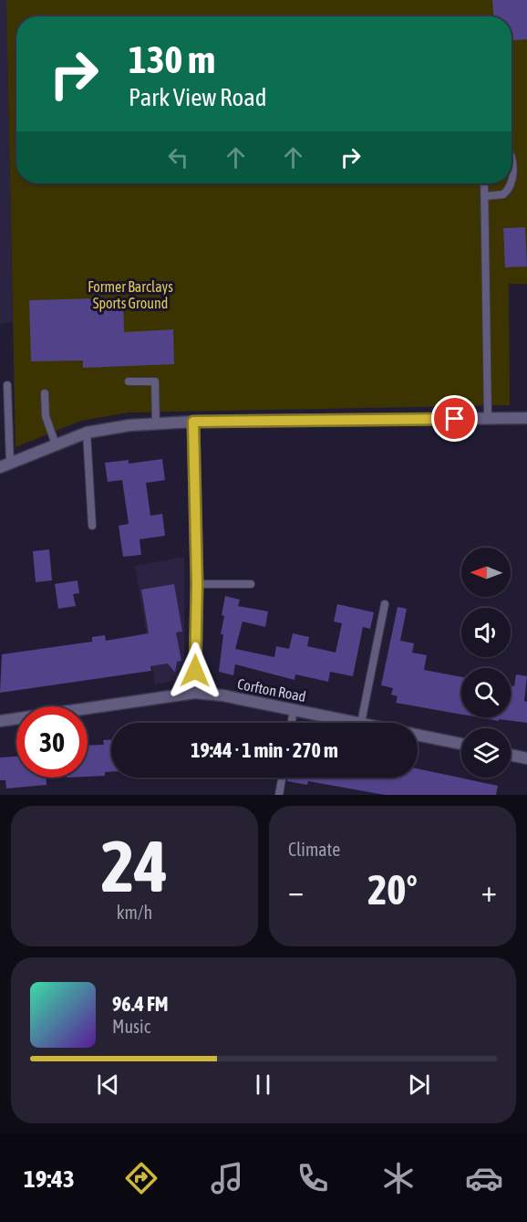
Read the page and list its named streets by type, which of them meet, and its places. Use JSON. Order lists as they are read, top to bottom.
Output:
{
  "streets": {
    "street": ["Corfton Road"]
  },
  "parks": ["Former Barclays Sports Ground"],
  "north": "left",
  "page": {
    "turn": ["130 m", "Park View Road"],
    "limit": "30",
    "trip": "19:44 · 1 min · 270 m",
    "tile": [
      ["24", "km/h"],
      "Climate"
    ],
    "heat": ["−", "20°", "+"],
    "song": ["96.4 FM", "Music"],
    "tabs": "19:43"
  }
}
